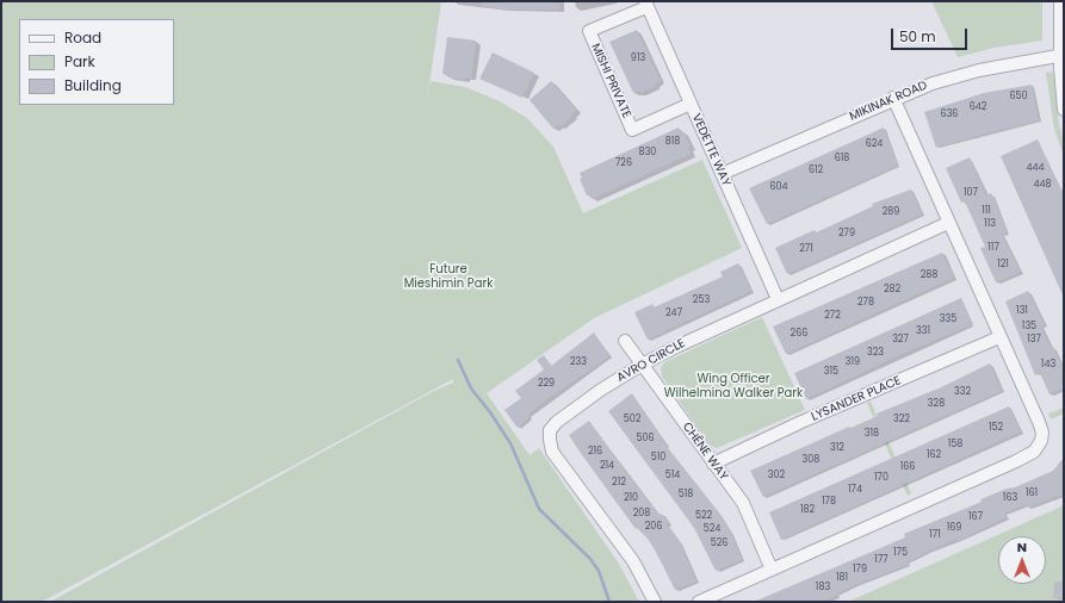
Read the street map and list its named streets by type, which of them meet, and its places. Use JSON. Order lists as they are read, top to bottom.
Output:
{
  "streets": {
    "street": [
      "MISHI PRIVATE",
      "MIKINAK ROAD",
      "VEDETTE WAY",
      "AVRO CIRCLE",
      "LYSANDER PLACE",
      "CHÊNE WAY"
    ]
  },
  "crossings": [
    ["MISHI PRIVATE", "VEDETTE WAY"],
    ["MIKINAK ROAD", "VEDETTE WAY"],
    ["VEDETTE WAY", "AVRO CIRCLE"],
    ["AVRO CIRCLE", "CHÊNE WAY"],
    ["LYSANDER PLACE", "CHÊNE WAY"]
  ],
  "parks": ["Future Mieshimin Park", "Wing Officer Wilhelmina Walker Park"],
  "house_numbers": [
    "913",
    "650",
    "642",
    "636",
    "818",
    "624",
    "830",
    "618",
    "726",
    "444",
    "612",
    "448",
    "604",
    "107",
    "111",
    "289",
    "113",
    "279",
    "117",
    "271",
    "121",
    "288",
    "282",
    "253",
    "278",
    "131",
    "247",
    "272",
    "335",
    "135",
    "331",
    "266",
    "327",
    "137",
    "323",
    "233",
    "319",
    "143",
    "315",
    "229",
    "332",
    "328",
    "502",
    "322",
    "152",
    "318",
    "506",
    "158",
    "312",
    "216",
    "162",
    "510",
    "308",
    "214",
    "166",
    "514",
    "302",
    "170",
    "212",
    "174",
    "161",
    "518",
    "210",
    "163",
    "178",
    "182",
    "208",
    "522",
    "167",
    "206",
    "169",
    "524",
    "171",
    "526",
    "175",
    "177",
    "179",
    "181",
    "183"
  ],
  "legend": ["Road", "Park", "Building"],
  "scale_bar": "50 m",
  "north": "top"
}
